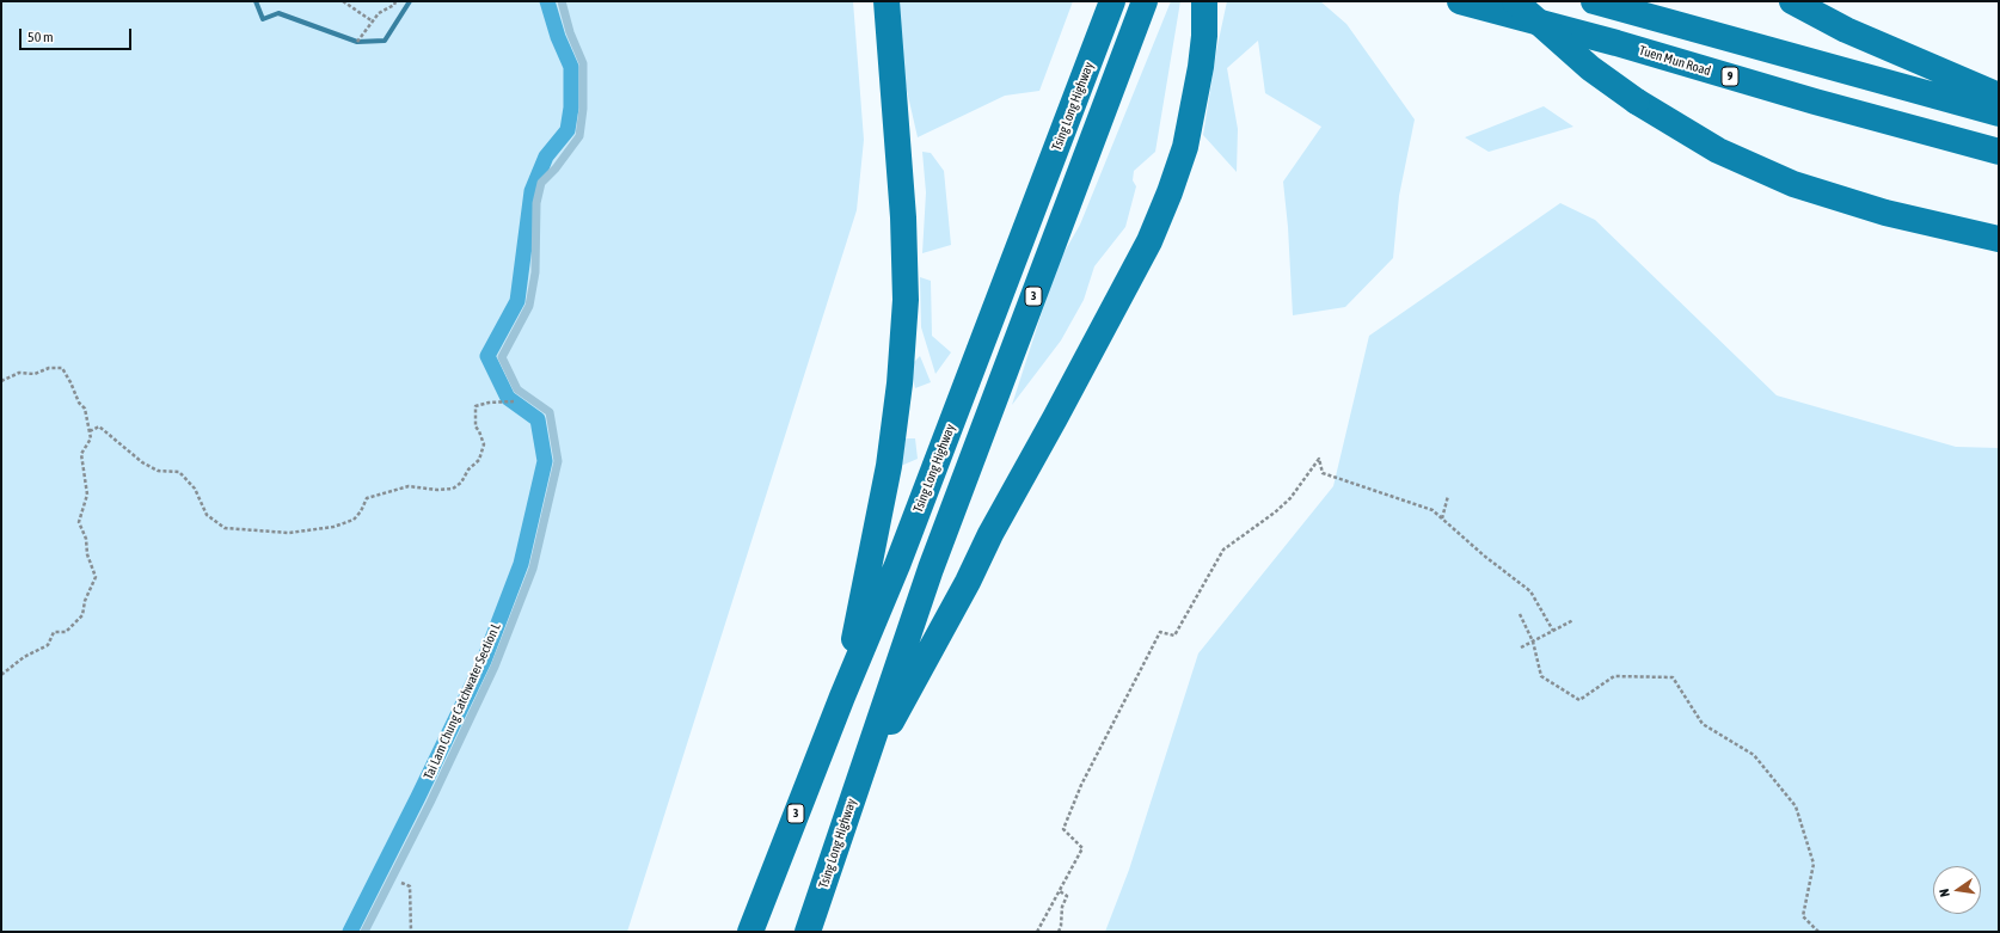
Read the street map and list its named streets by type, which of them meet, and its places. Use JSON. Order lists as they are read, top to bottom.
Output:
{
  "streets": {
    "highway": [
      "Tuen Mun Road",
      "9",
      "Tsing Long Highway",
      "3"
    ],
    "lane": ["Tai Lam Chung Catchwater Section L"]
  },
  "scale_bar": "50 m",
  "north": "left"
}
